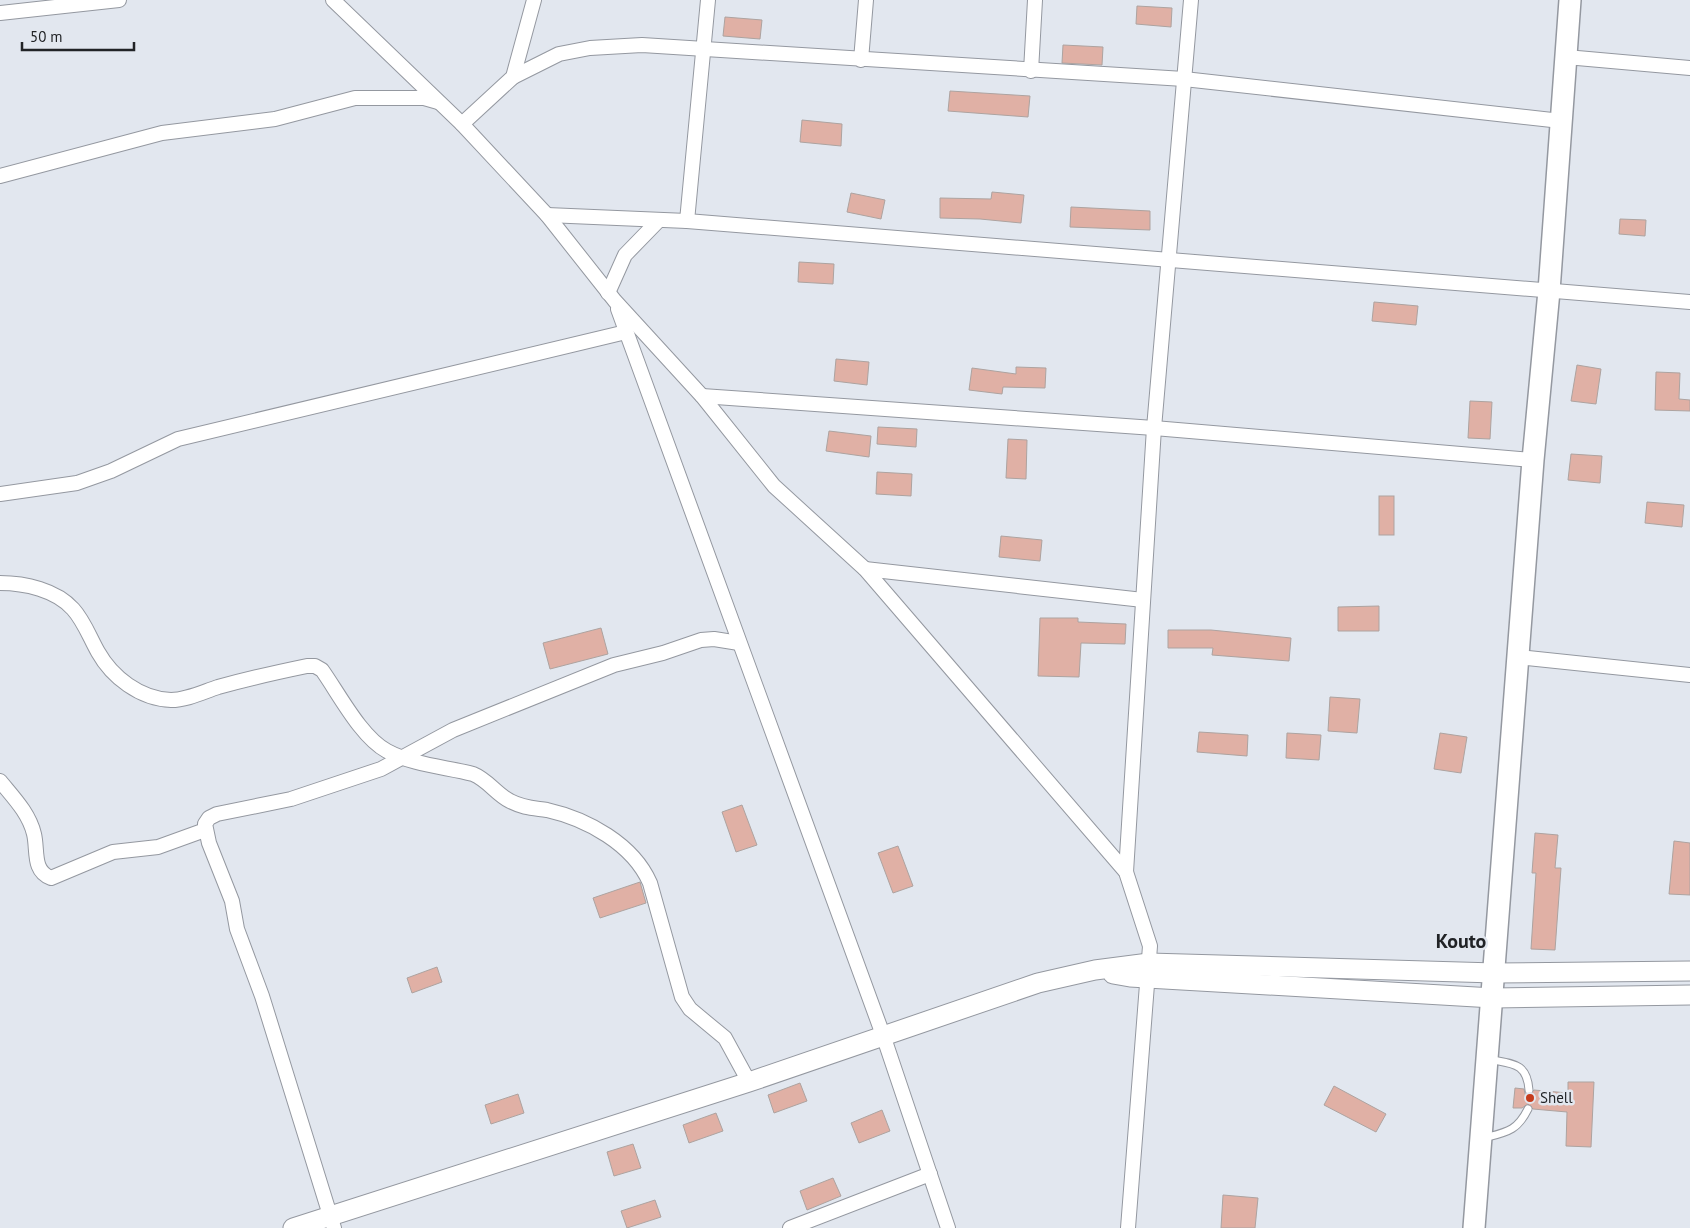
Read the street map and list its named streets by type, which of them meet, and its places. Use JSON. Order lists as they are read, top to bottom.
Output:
{
  "districts": ["Kouto"],
  "places": ["Shell"],
  "scale_bar": "50 m"
}
